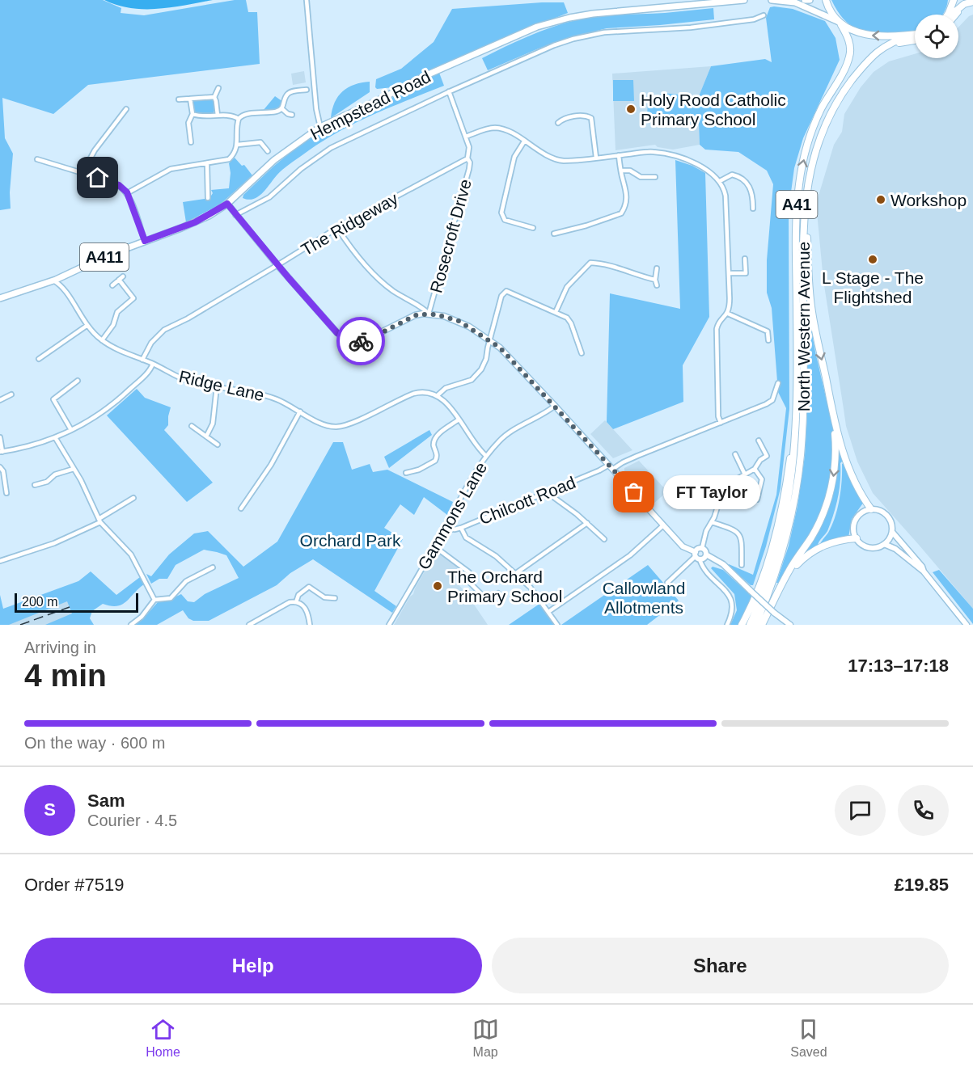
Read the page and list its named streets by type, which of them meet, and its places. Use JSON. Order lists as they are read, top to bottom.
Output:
{
  "streets": {
    "highway": ["A41", "North Western Avenue"],
    "main road": ["Hempstead Road", "A411"],
    "street": [
      "The Ridgeway",
      "Rosecroft Drive",
      "Ridge Lane",
      "Chilcott Road",
      "Gammons Lane"
    ]
  },
  "crossings": [
    ["Hempstead Road", "Rosecroft Drive"],
    ["Hempstead Road", "Ridge Lane"],
    ["The Ridgeway", "Rosecroft Drive"],
    ["The Ridgeway", "Ridge Lane"],
    ["Chilcott Road", "Gammons Lane"]
  ],
  "parks": ["Orchard Park", "Callowland Allotments"],
  "places": [
    "Holy Rood Catholic Primary School",
    "Workshop",
    "L Stage - The Flightshed",
    "FT Taylor",
    "The Orchard Primary School"
  ],
  "scale_bar": "200 m",
  "page": {
    "bubble": "FT Taylor",
    "scale": "200 m",
    "heading": ["4 min", "Arriving in", "17:13–17:18"],
    "panel": [
      "Sam",
      "Courier · 4.5",
      "Order #7519",
      "£19.85"
    ],
    "bar": "On the way · 600 m",
    "round": "S",
    "buttons": ["Help", "Share"],
    "tabs": ["Home", "Map", "Saved"]
  }
}
